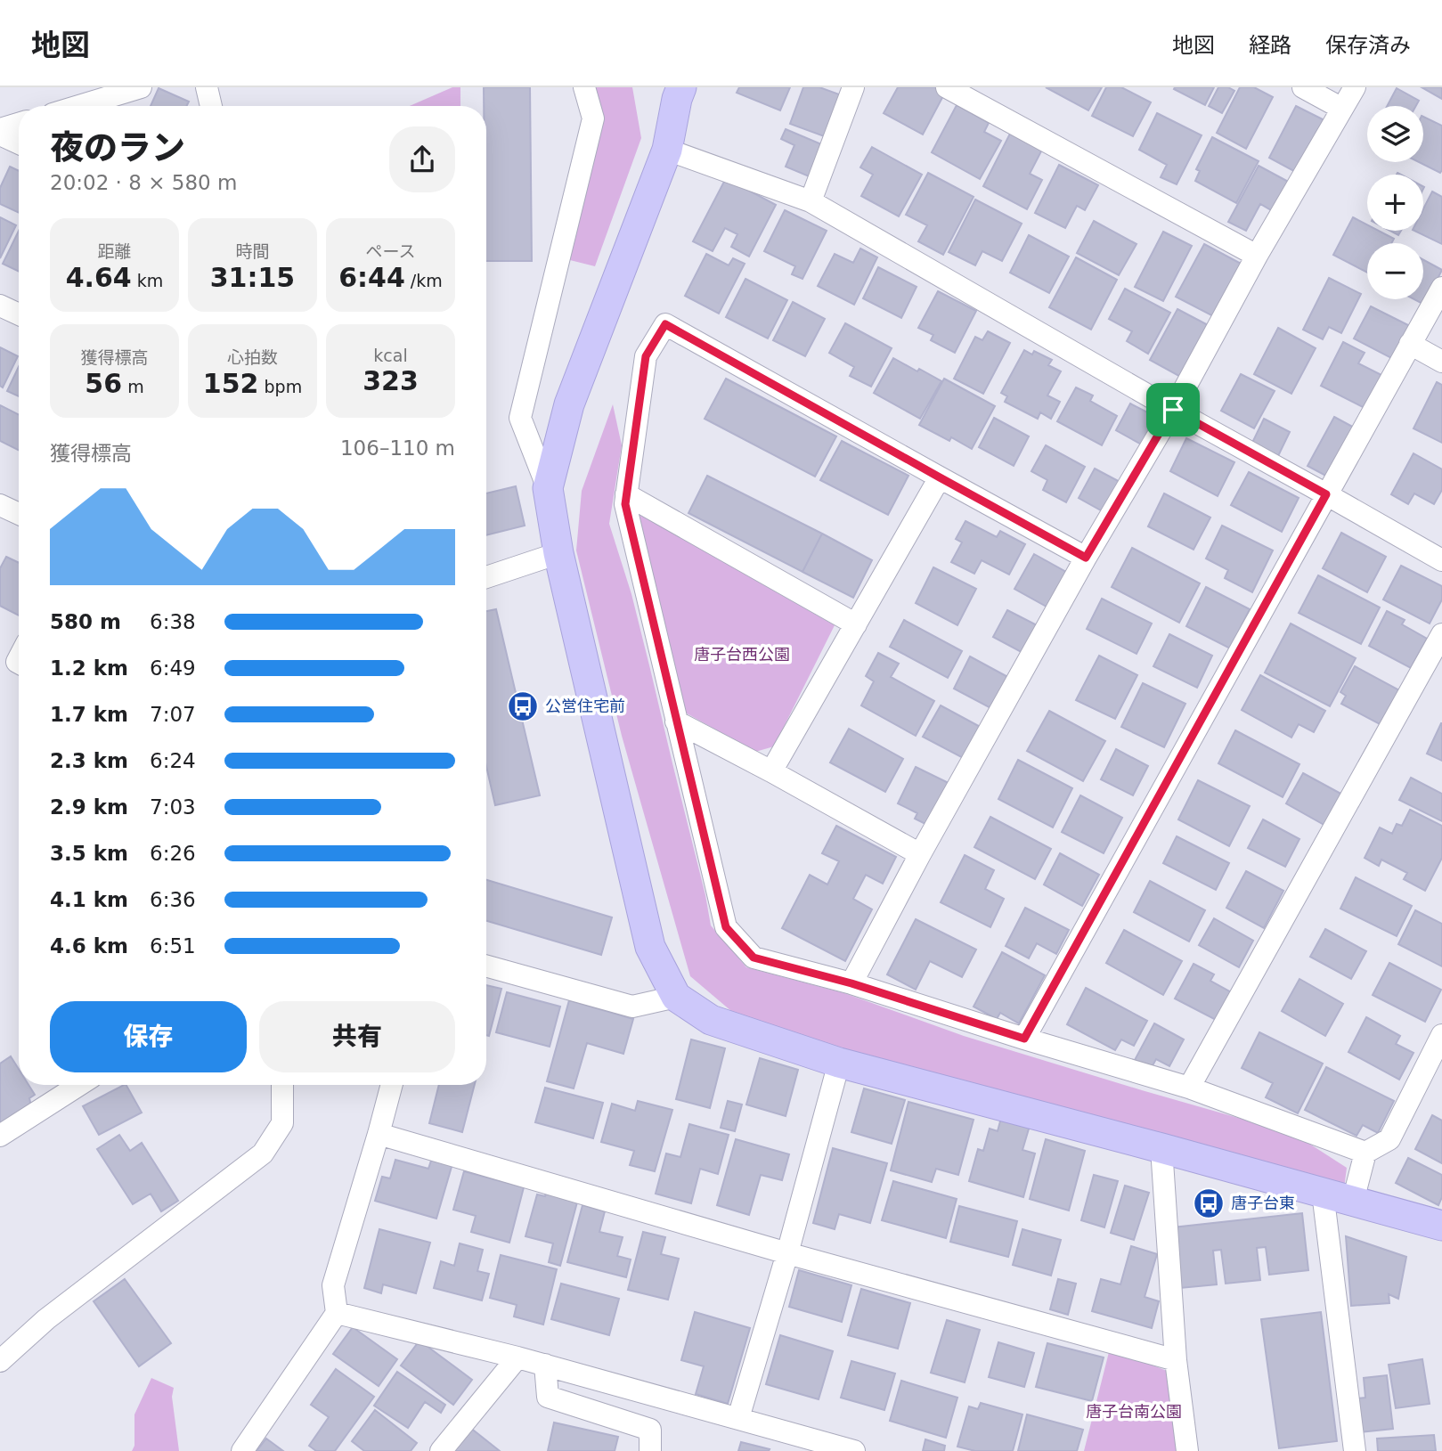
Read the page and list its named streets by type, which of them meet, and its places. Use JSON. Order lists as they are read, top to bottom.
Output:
{
  "parks": ["唐子台西公園", "唐子台南公園"],
  "places": {
    "bus stop": ["公営住宅前", "唐子台東"]
  },
  "page": {
    "header": "地図",
    "nav": ["地図", "経路", "保存済み"],
    "map_buttons": ["+", "−"],
    "heading": ["夜のラン", "20:02 · 8 × 580 m"],
    "stats": [
      ["距離", "4.64 km"],
      ["時間", "31:15"],
      ["ペース", "6:44 /km"],
      ["獲得標高", "56 m"],
      ["心拍数", "152 bpm"],
      ["kcal", "323"]
    ],
    "chart": ["獲得標高", "106–110 m"],
    "list": [
      {
        "name": "580 m",
        "note": "6:38"
      },
      {
        "name": "1.2 km",
        "note": "6:49"
      },
      {
        "name": "1.7 km",
        "note": "7:07"
      },
      {
        "name": "2.3 km",
        "note": "6:24"
      },
      {
        "name": "2.9 km",
        "note": "7:03"
      },
      {
        "name": "3.5 km",
        "note": "6:26"
      },
      {
        "name": "4.1 km",
        "note": "6:36"
      },
      {
        "name": "4.6 km",
        "note": "6:51"
      }
    ],
    "buttons": ["保存", "共有"]
  }
}
